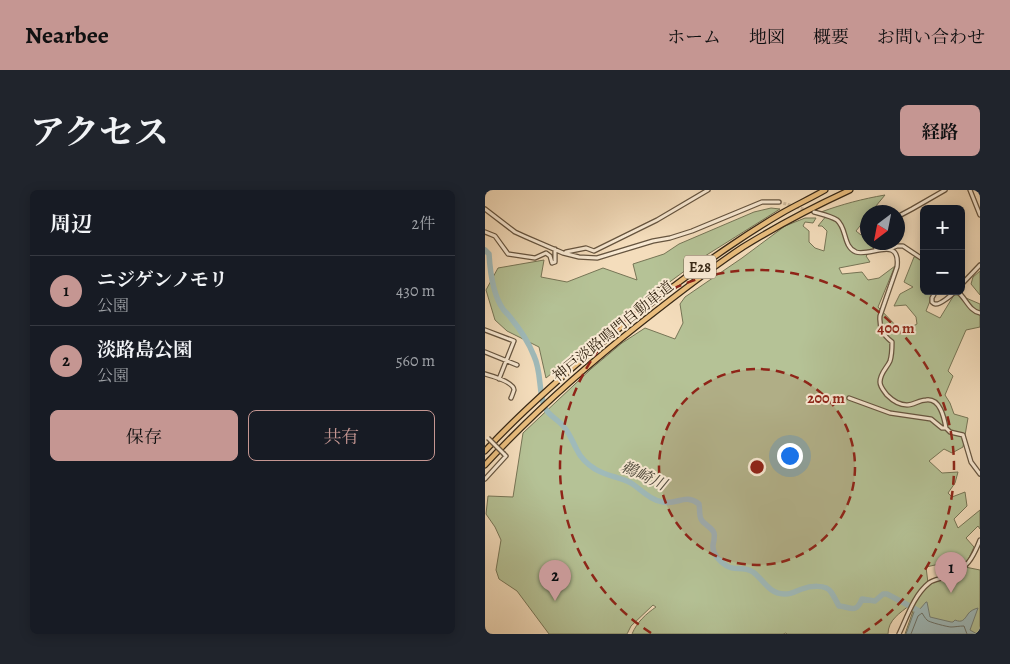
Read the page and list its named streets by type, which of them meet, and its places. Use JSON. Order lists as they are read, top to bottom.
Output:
{
  "streets": {
    "highway": ["E28", "神戸淡路鳴門自動車道"]
  },
  "water": ["鵜崎川"],
  "north": "bottom left",
  "page": {
    "header": "Nearbee",
    "nav": [
      "ホーム",
      "地図",
      "概要",
      "お問い合わせ"
    ],
    "title": "アクセス",
    "buttons": [
      "経路",
      ["保存", "共有"]
    ],
    "heading": ["周辺", "2件"],
    "map_buttons": ["+", "−"],
    "list": [
      {
        "mark": "1",
        "name": "ニジゲンノモリ",
        "note": "公園",
        "value": "430 m"
      },
      {
        "mark": "2",
        "name": "淡路島公園",
        "note": "公園",
        "value": "560 m"
      }
    ],
    "pins": ["1", "2"]
  },
  "rings": ["400 m", "200 m"]
}
